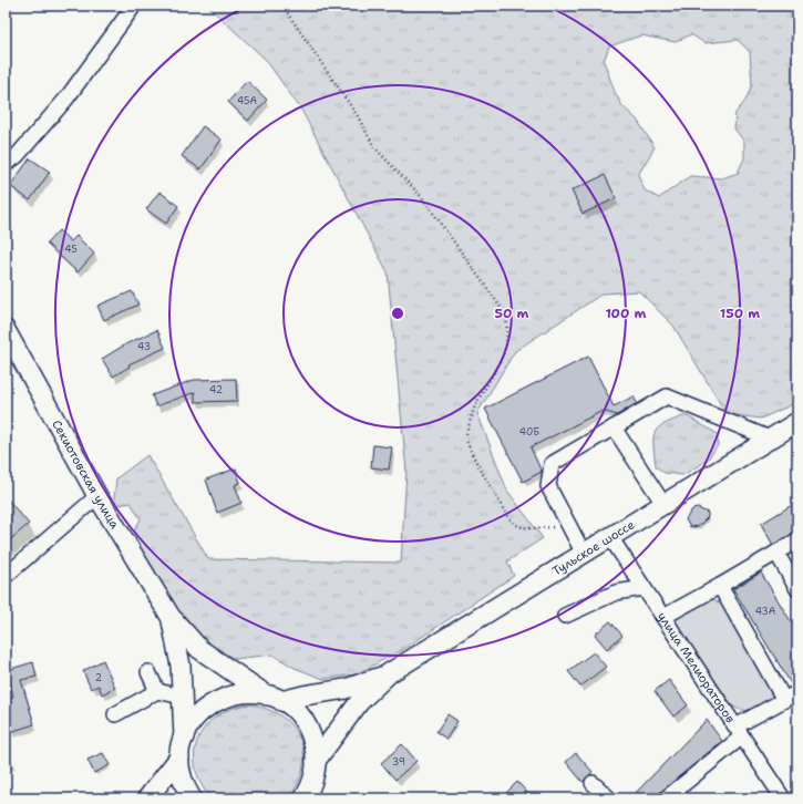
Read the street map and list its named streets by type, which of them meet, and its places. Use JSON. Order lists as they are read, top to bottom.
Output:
{
  "streets": {
    "main road": ["Секиотовская улица", "Тульское шоссе"],
    "street": ["улица Мелиораторов"]
  },
  "crossings": [
    ["Тульское шоссе", "улица Мелиораторов"]
  ],
  "house_numbers": [
    "45А",
    "45",
    "43",
    "42",
    "40Б",
    "43А",
    "2",
    "39"
  ],
  "rings": ["50 m", "100 m", "150 m"]
}
